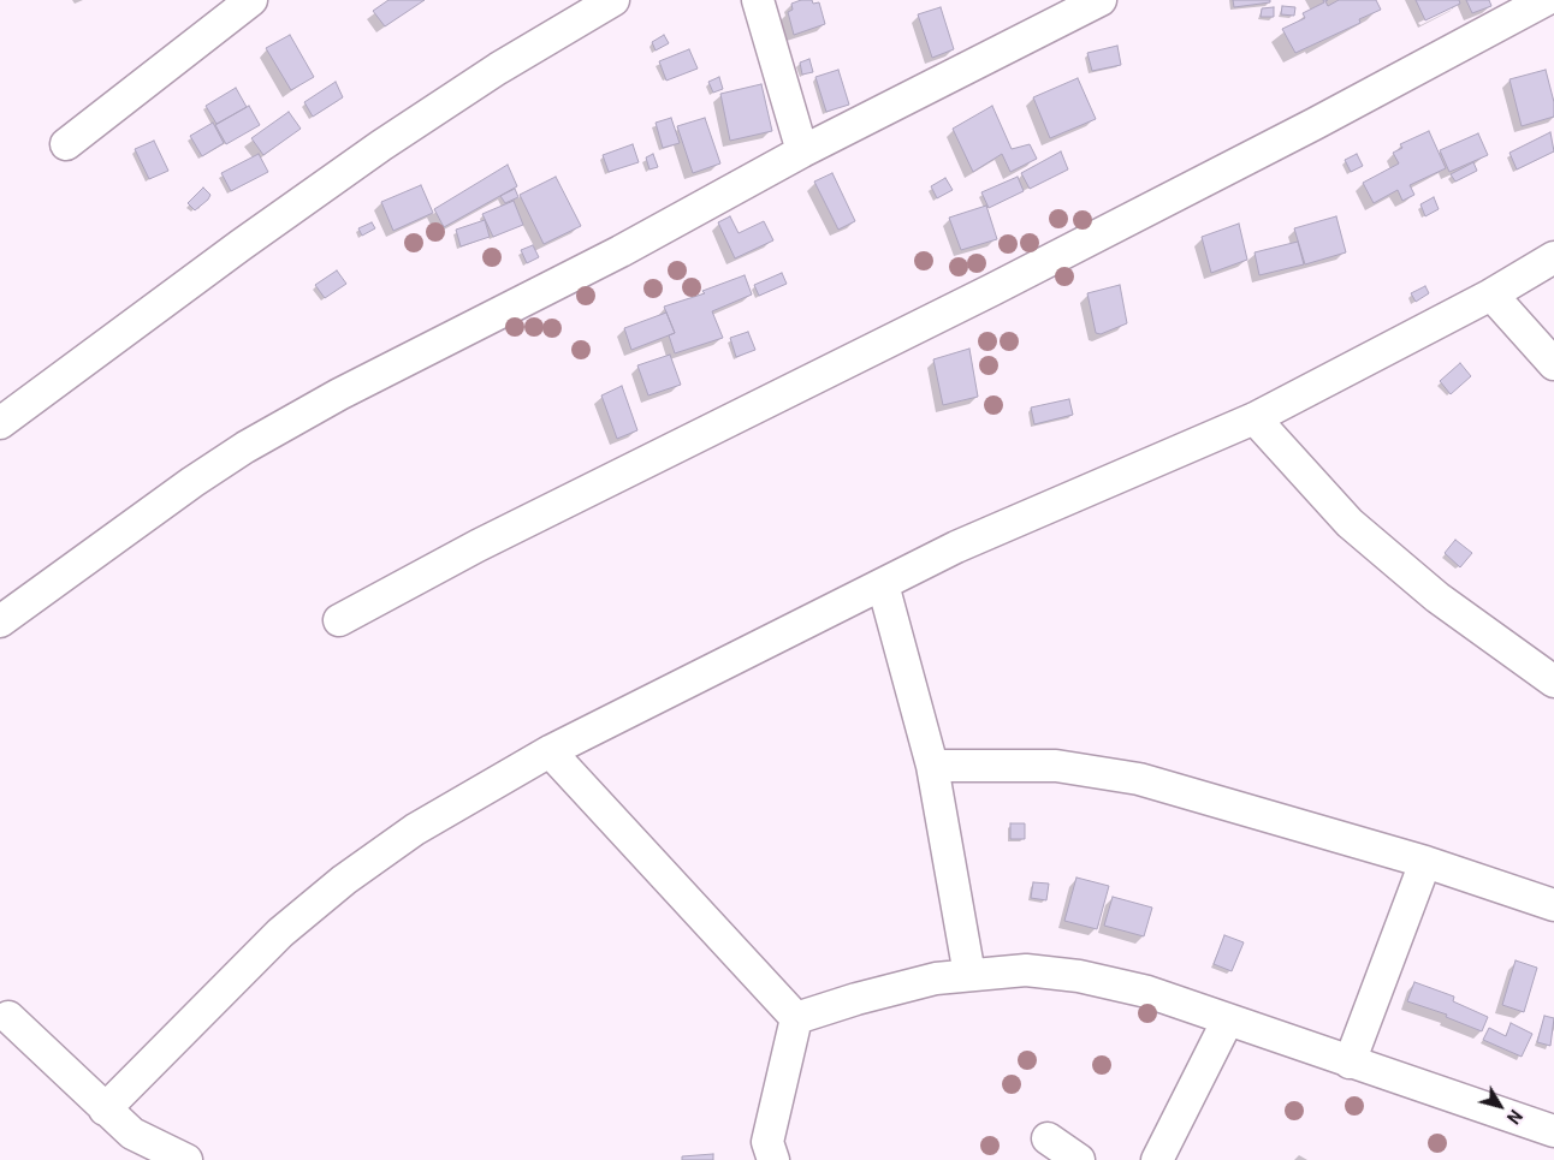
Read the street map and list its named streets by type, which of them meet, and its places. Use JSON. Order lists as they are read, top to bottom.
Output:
{
  "north": "bottom right"
}
